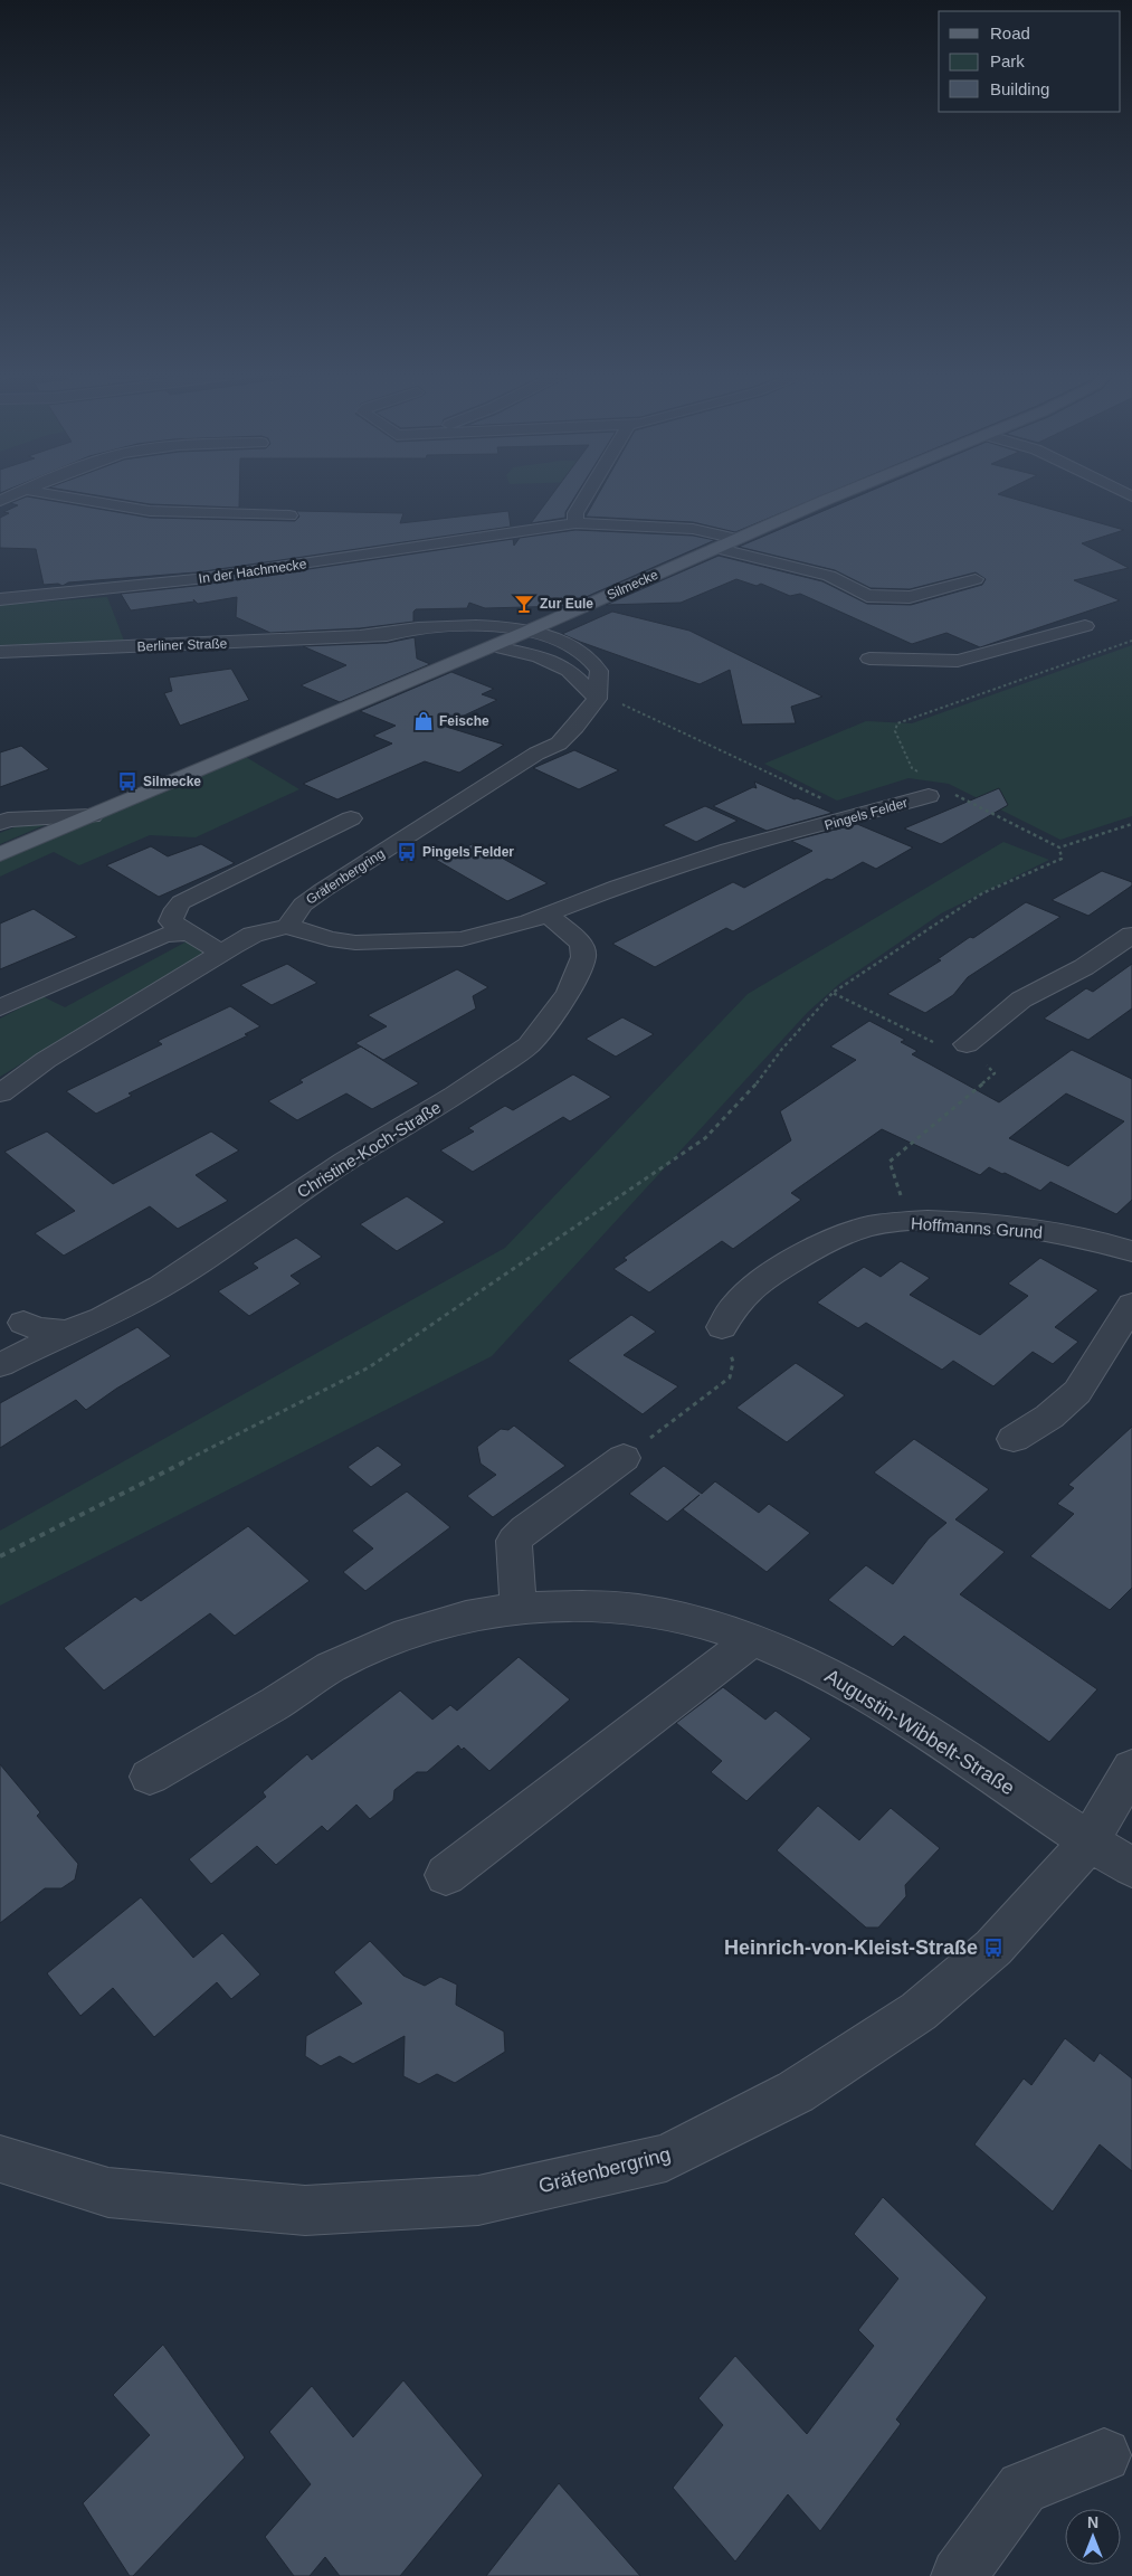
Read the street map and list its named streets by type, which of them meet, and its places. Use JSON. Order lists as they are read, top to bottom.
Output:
{
  "streets": {
    "main road": ["Silmecke"],
    "street": [
      "In der Hachmecke",
      "Berliner Straße",
      "Pingels Felder",
      "Gräfenbergring",
      "Christine-Koch-Straße",
      "Hoffmanns Grund",
      "Augustin-Wibbelt-Straße"
    ]
  },
  "crossings": [
    ["In der Hachmecke", "Silmecke"],
    ["Silmecke", "Berliner Straße"],
    ["Pingels Felder", "Gräfenbergring"],
    ["Pingels Felder", "Christine-Koch-Straße"],
    ["Gräfenbergring", "Augustin-Wibbelt-Straße"]
  ],
  "places": {
    "bar": ["Zur Eule"],
    "shop": ["Feische"],
    "bus stop": ["Silmecke", "Pingels Felder", "Heinrich-von-Kleist-Straße"]
  },
  "legend": ["Road", "Park", "Building"],
  "north": "top"
}
